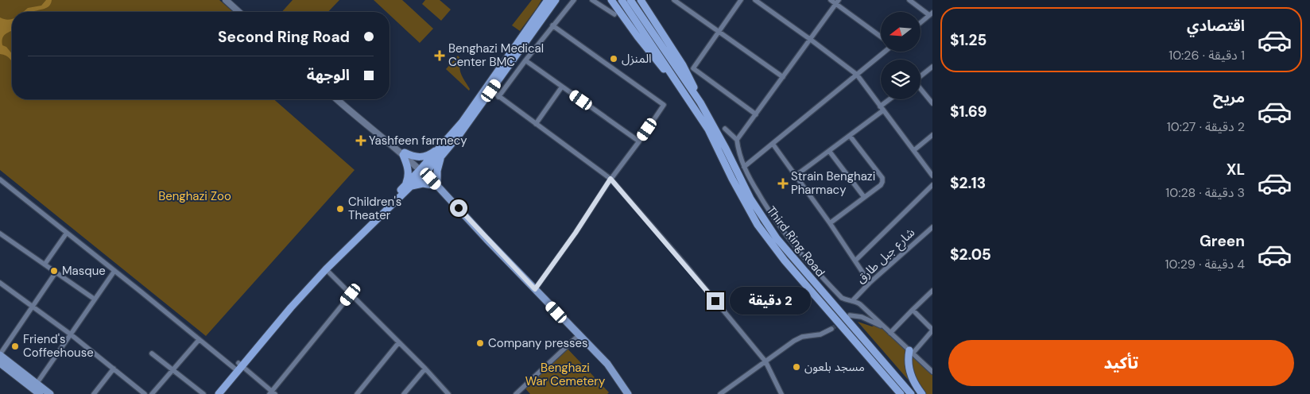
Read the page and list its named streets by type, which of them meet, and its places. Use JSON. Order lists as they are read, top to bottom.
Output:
{
  "streets": {
    "highway": ["Third Ring Road"],
    "street": ["شارع جبل طارق"]
  },
  "parks": ["Benghazi Zoo", "Benghazi War Cemetery"],
  "places": {
    "health": ["Benghazi Medical Center BMC", "Yashfeen farmecy", "Strain Benghazi Pharmacy"],
    "other": [
      "المنزل",
      "Children's Theater",
      "Masque",
      "Company presses",
      "Friend's Coffeehouse",
      "مسجد بلعون"
    ]
  },
  "north": "left",
  "page": {
    "list": [
      {
        "name": "اقتصادي",
        "note": "1 دقيقة · 10:26",
        "value": "$1.25"
      },
      {
        "name": "مريح",
        "note": "2 دقيقة · 10:27",
        "value": "$1.69"
      },
      {
        "name": "XL",
        "note": "3 دقيقة · 10:28",
        "value": "$2.13"
      },
      {
        "name": "Green",
        "note": "4 دقيقة · 10:29",
        "value": "$2.05"
      }
    ],
    "banner": ["Second Ring Road", "الوجهة"],
    "bubble": "2 دقيقة",
    "buttons": "تأكيد"
  }
}
